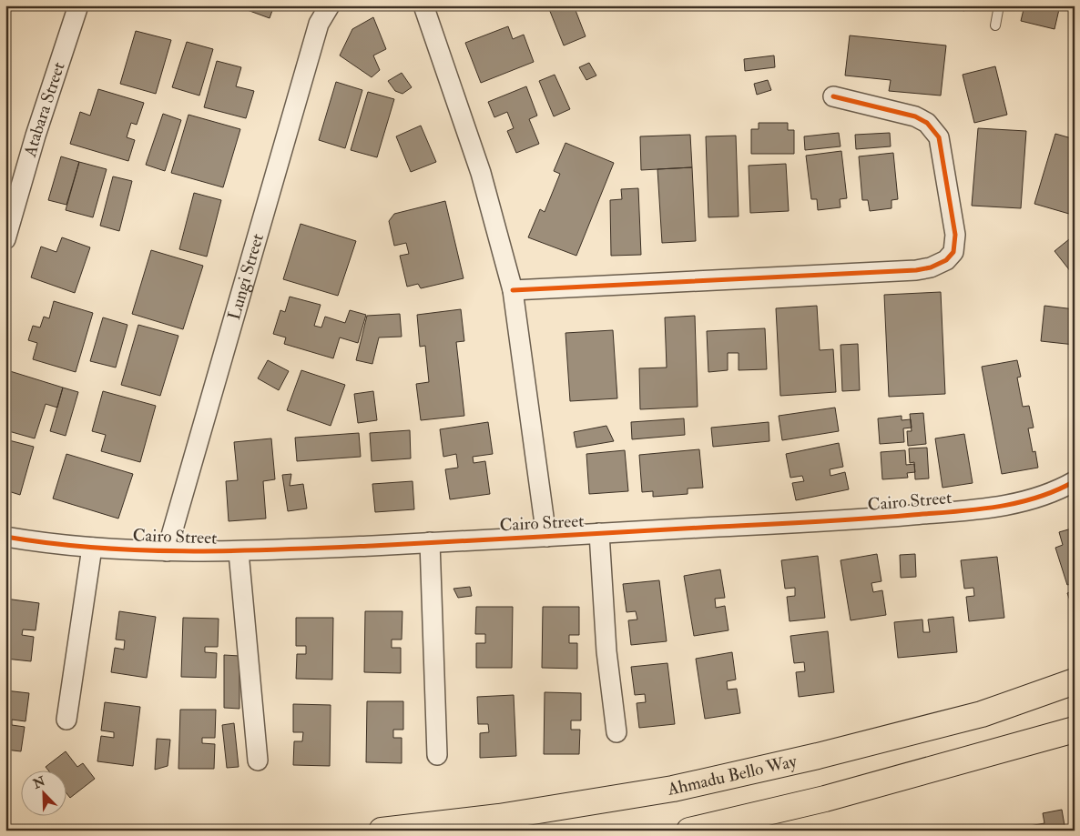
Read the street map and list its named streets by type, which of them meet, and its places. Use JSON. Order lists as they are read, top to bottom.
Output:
{
  "streets": {
    "main road": ["Ahmadu Bello Way"],
    "street": ["Atabara Street", "Lungi Street", "Cairo Street"]
  },
  "crossings": [
    ["Lungi Street", "Cairo Street"]
  ],
  "north": "top left"
}
